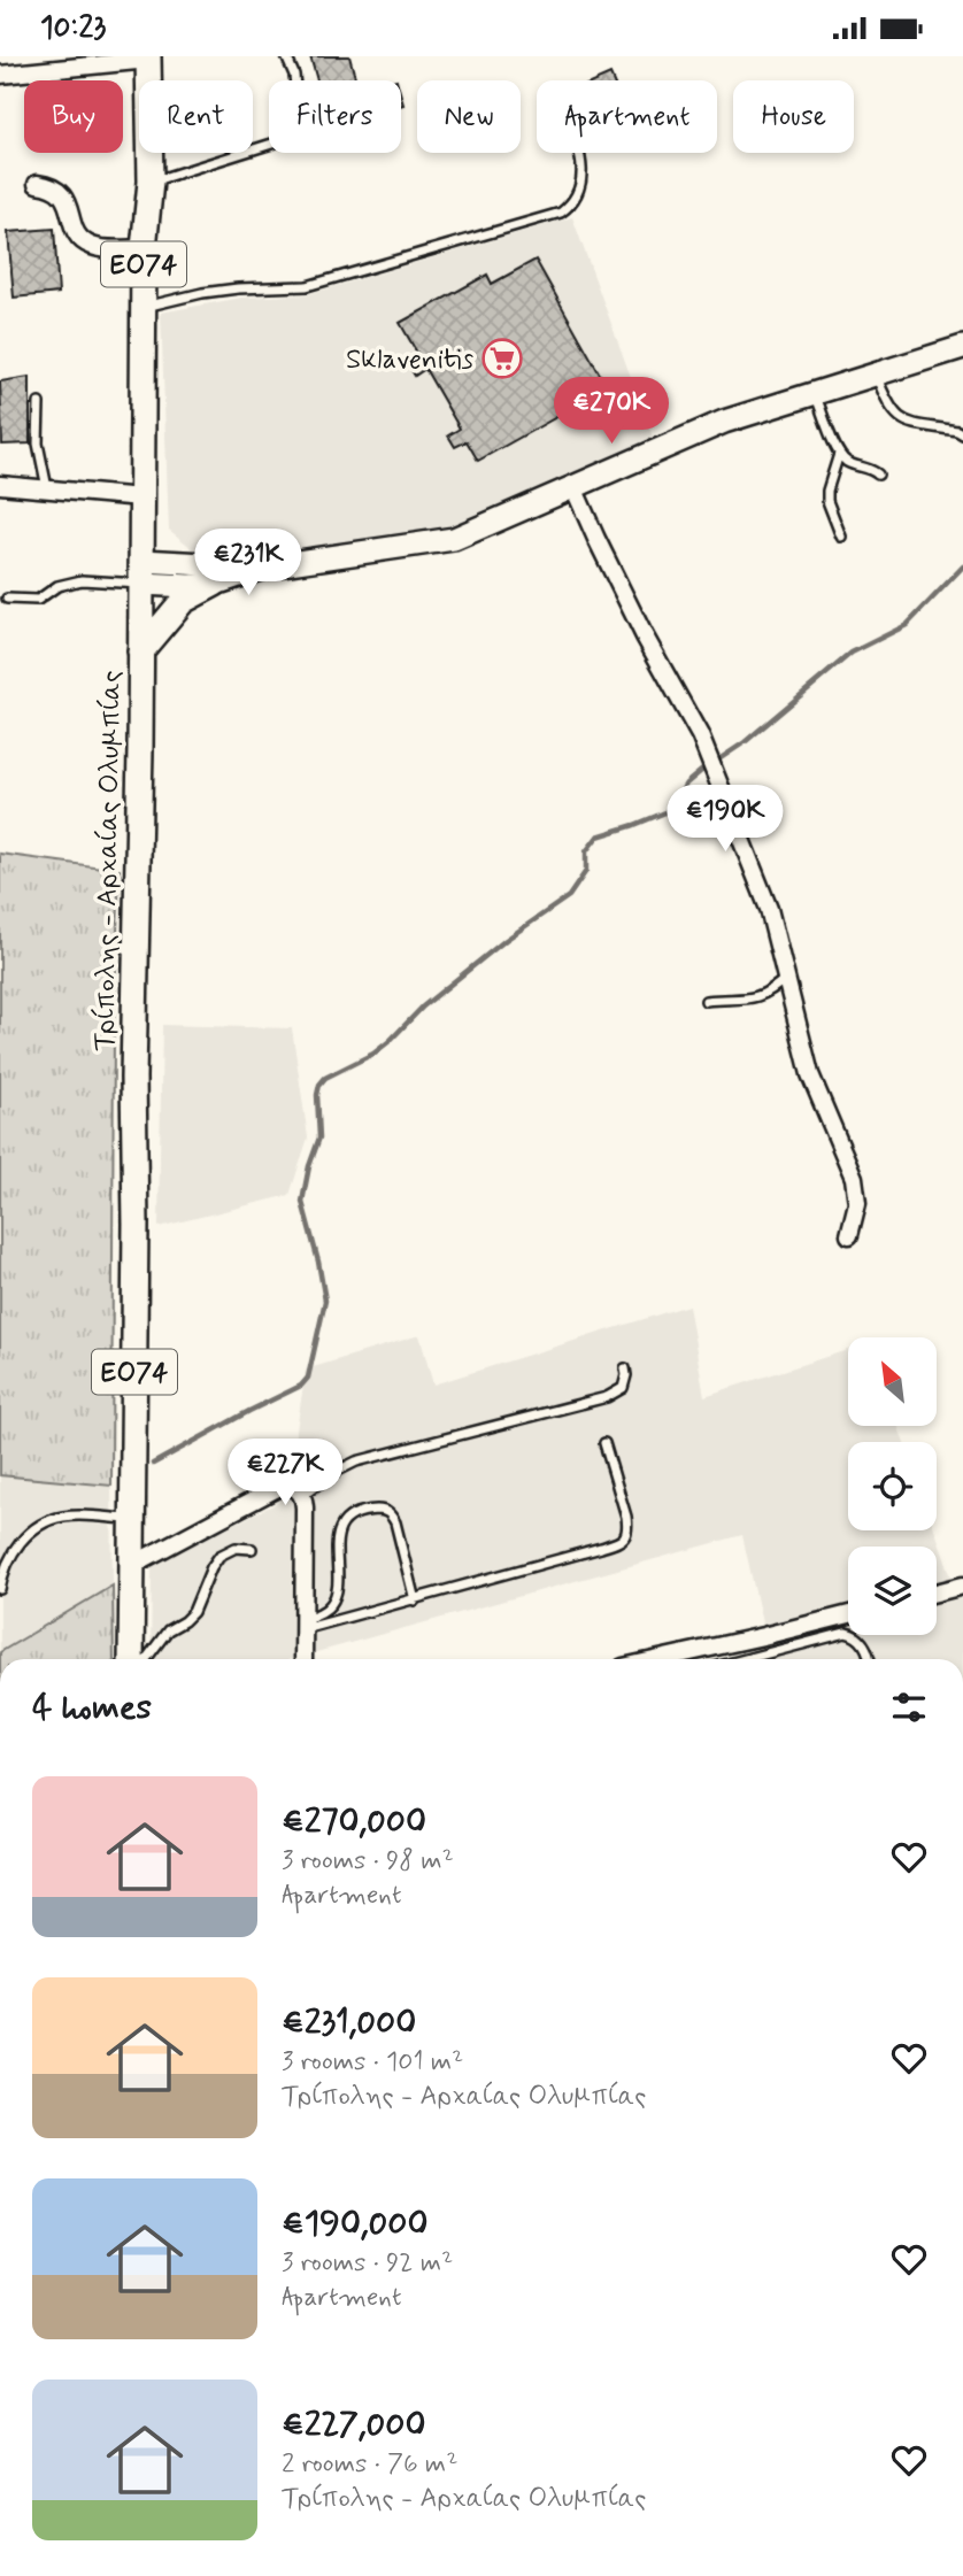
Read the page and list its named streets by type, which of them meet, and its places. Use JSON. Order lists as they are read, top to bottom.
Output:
{
  "streets": {
    "main road": ["ΕΟ74", "Τρίπολης - Αρχαίας Ολυμπίας"]
  },
  "places": {
    "supermarket": ["Sklavenitis"]
  },
  "north": "top left",
  "page": {
    "status": "10:23",
    "chip": [
      "Buy",
      "Rent",
      "Filters",
      "New",
      "Apartment",
      "House"
    ],
    "price": [
      "€270K",
      "€231K",
      "€190K",
      "€227K"
    ],
    "heading": "4 homes",
    "list": [
      {
        "name": "€270,000",
        "note": "3 rooms · 98 m² · Apartment"
      },
      {
        "name": "€231,000",
        "note": "3 rooms · 101 m² · Τρίπολης - Αρχαίας Ολυμπίας"
      },
      {
        "name": "€190,000",
        "note": "3 rooms · 92 m² · Apartment"
      },
      {
        "name": "€227,000",
        "note": "2 rooms · 76 m² · Τρίπολης - Αρχαίας Ολυμπίας"
      }
    ]
  }
}
